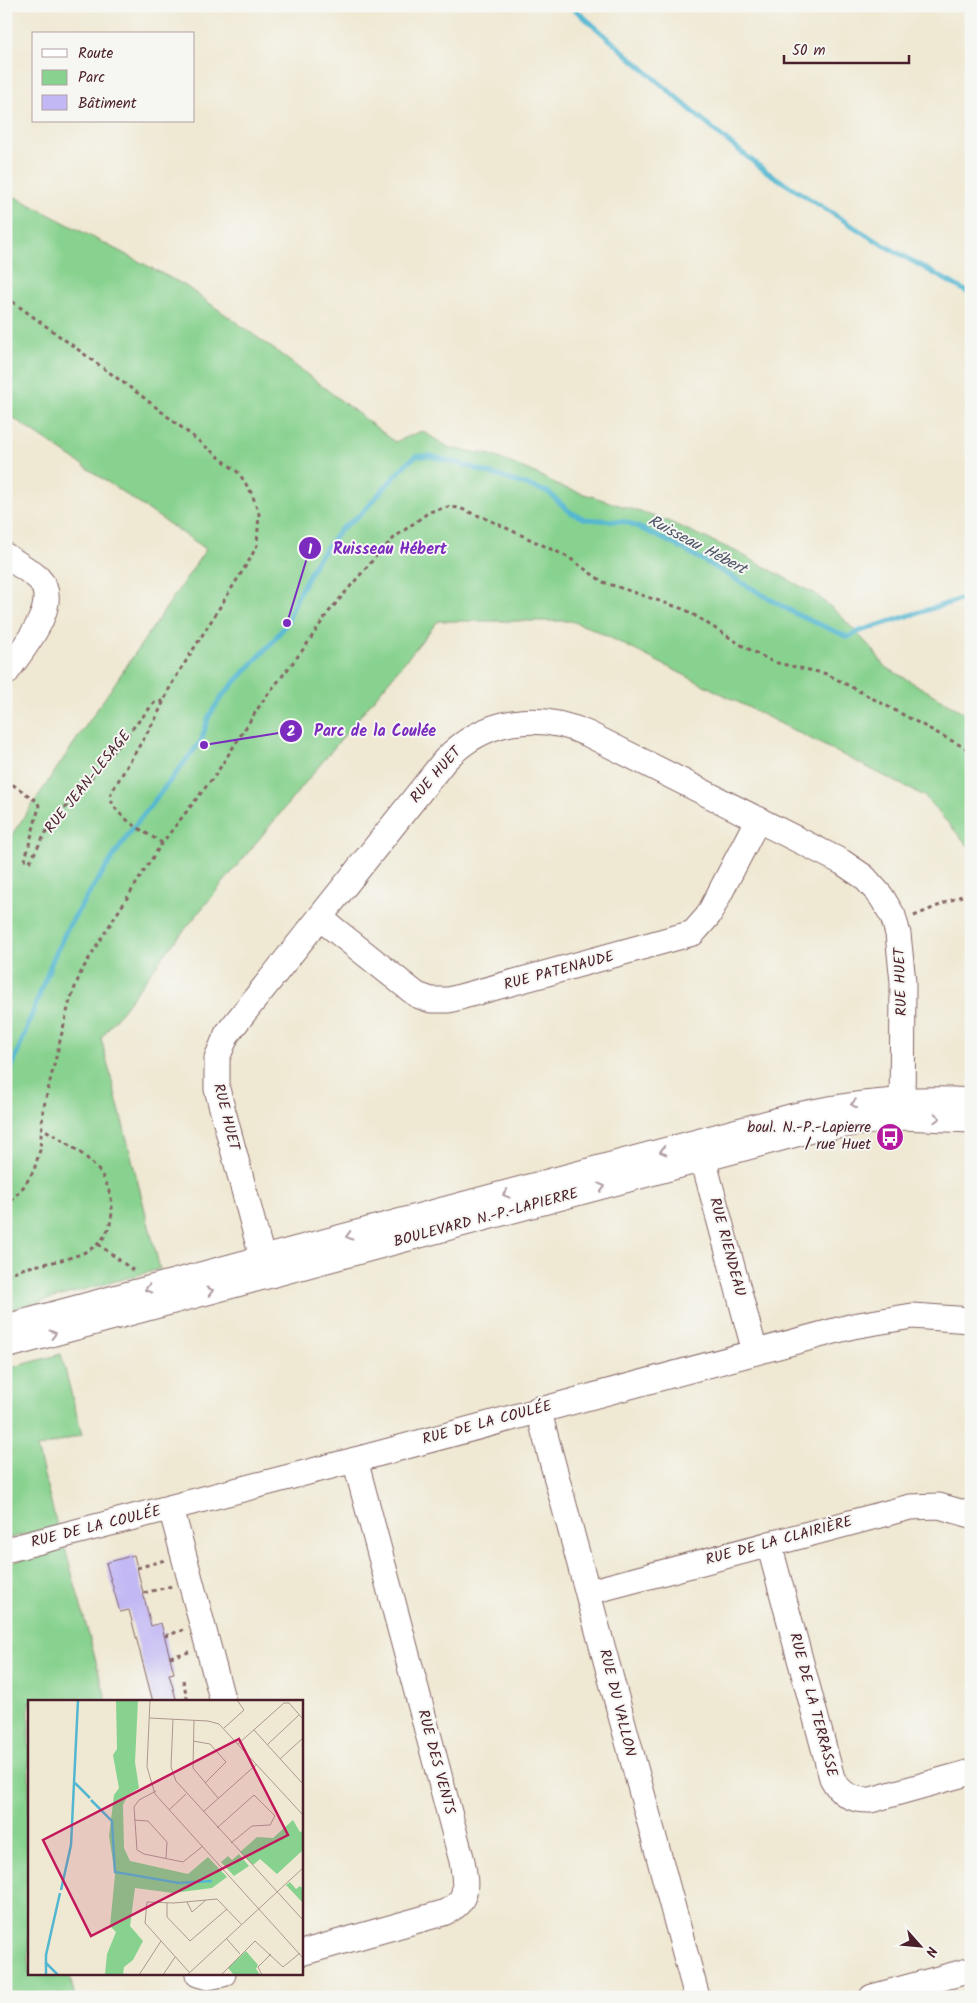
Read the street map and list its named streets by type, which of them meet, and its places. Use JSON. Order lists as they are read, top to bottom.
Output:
{
  "streets": {
    "street": [
      "RUE HUET",
      "RUE PATENAUDE",
      "BOULEVARD N.-P.-LAPIERRE",
      "RUE RIENDEAU",
      "RUE DE LA COULÉE",
      "RUE DE LA CLAIRIÈRE",
      "RUE DU VALLON",
      "RUE DE LA TERRASSE",
      "RUE DES VENTS"
    ],
    "path": ["RUE JEAN-LESAGE"]
  },
  "crossings": [
    ["RUE HUET", "RUE PATENAUDE"],
    ["RUE HUET", "BOULEVARD N.-P.-LAPIERRE"],
    ["BOULEVARD N.-P.-LAPIERRE", "RUE RIENDEAU"],
    ["RUE RIENDEAU", "RUE DE LA COULÉE"],
    ["RUE DE LA COULÉE", "RUE DU VALLON"],
    ["RUE DE LA COULÉE", "RUE DES VENTS"],
    ["RUE DE LA CLAIRIÈRE", "RUE DU VALLON"],
    ["RUE DE LA CLAIRIÈRE", "RUE DE LA TERRASSE"]
  ],
  "water": ["Ruisseau Hébert"],
  "places": {
    "other": ["Ruisseau Hébert", "Parc de la Coulée"],
    "bus stop": ["boul. N.-P.-Lapierre / rue Huet"]
  },
  "legend": ["Route", "Parc", "Bâtiment"],
  "scale_bar": "50 m",
  "north": "bottom right"
}
